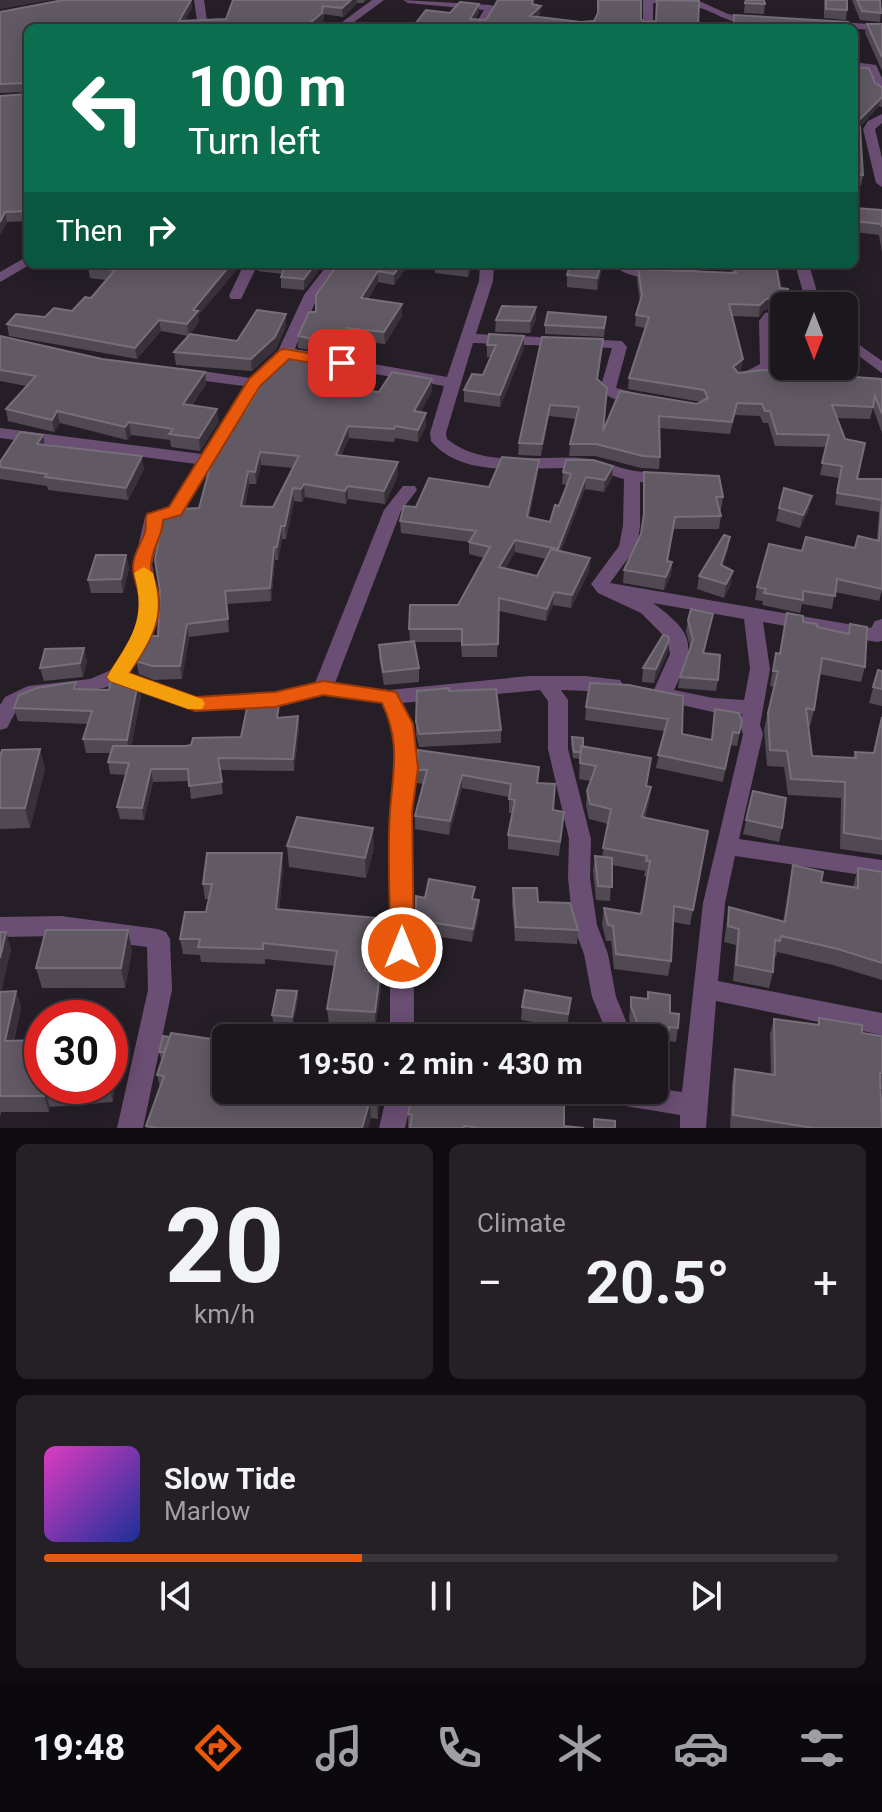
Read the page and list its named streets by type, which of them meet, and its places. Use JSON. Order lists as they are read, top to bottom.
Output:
{
  "north": "bottom",
  "page": {
    "turn": ["100 m", "Turn left"],
    "then": "Then",
    "limit": "30",
    "trip": "19:50 · 2 min · 430 m",
    "tile": [
      ["20", "km/h"],
      "Climate"
    ],
    "heat": ["−", "20.5°", "+"],
    "song": ["Slow Tide", "Marlow"],
    "tabs": "19:48"
  }
}
